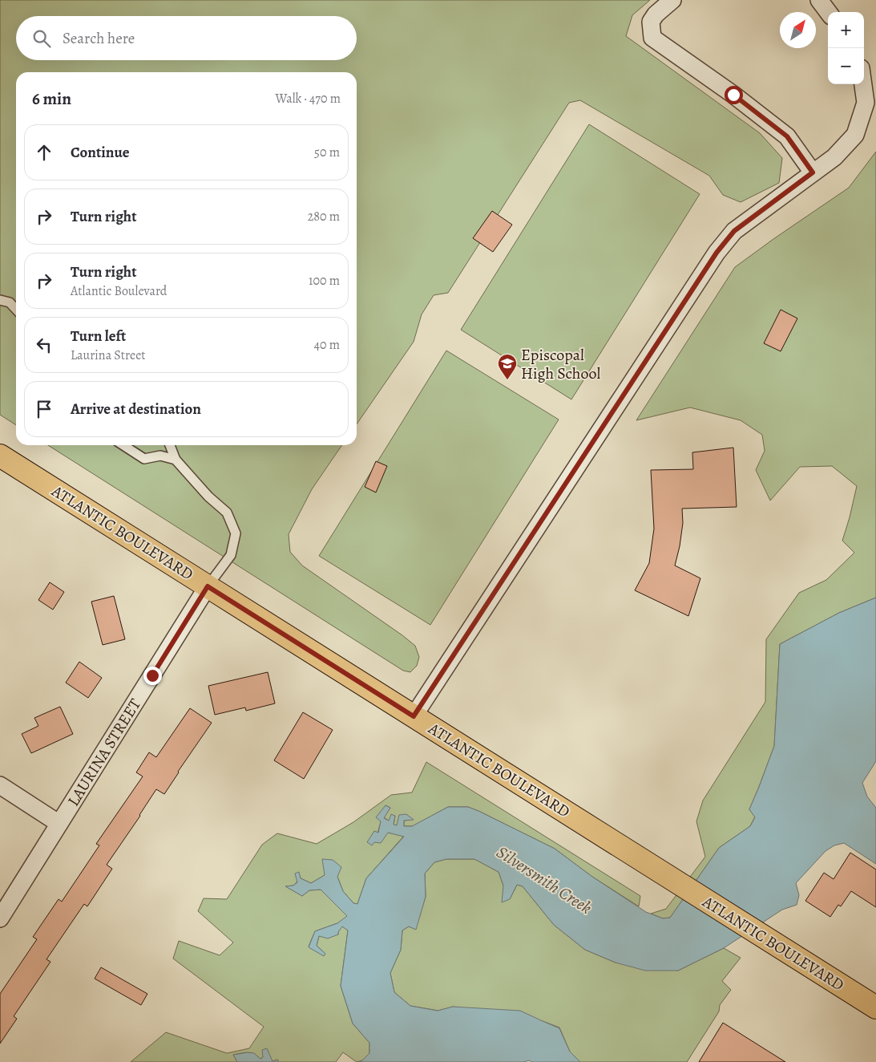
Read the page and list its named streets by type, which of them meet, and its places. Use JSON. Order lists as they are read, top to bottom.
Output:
{
  "streets": {
    "main road": ["ATLANTIC BOULEVARD"],
    "street": ["LAURINA STREET"]
  },
  "crossings": [
    ["ATLANTIC BOULEVARD", "LAURINA STREET"]
  ],
  "water": ["Silversmith Creek"],
  "places": {
    "school or university": ["Episcopal High School"]
  },
  "north": "top right",
  "page": {
    "map_buttons": ["+", "−"],
    "search": "Search here",
    "heading": ["6 min", "Walk · 470 m"],
    "list": [
      ["Continue", "50 m"],
      ["Turn right", "280 m"],
      ["Turn right", "Atlantic Boulevard", "100 m"],
      ["Turn left", "Laurina Street", "40 m"],
      "Arrive at destination"
    ]
  }
}
